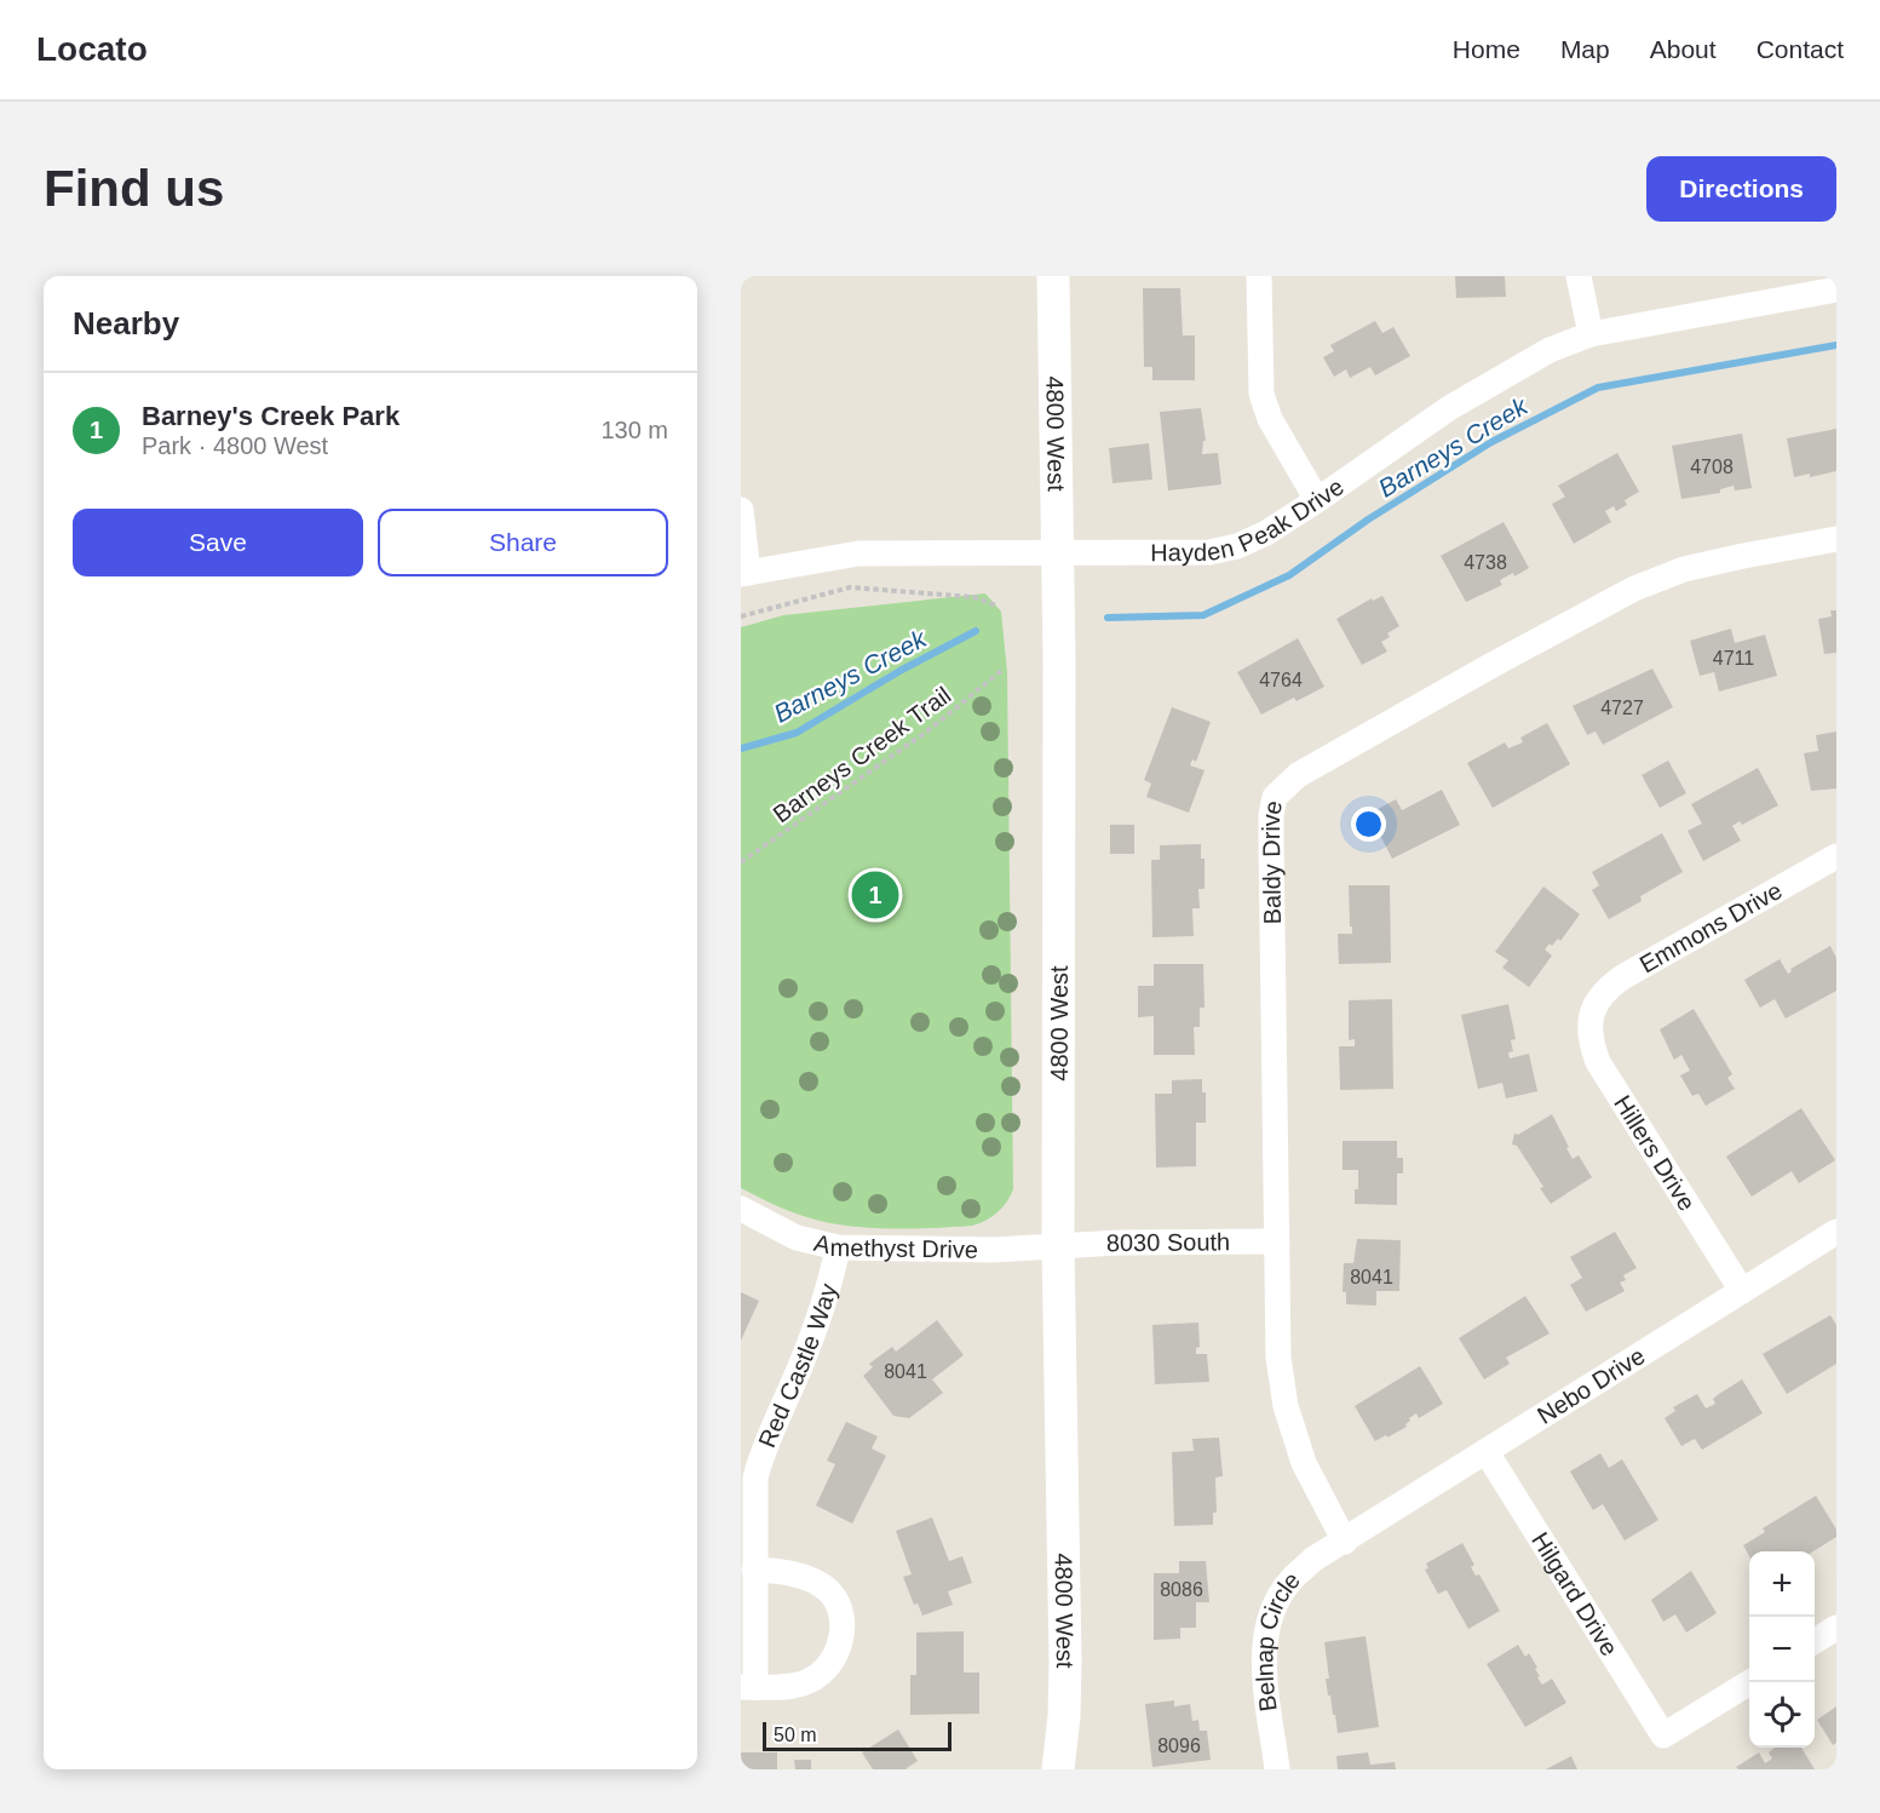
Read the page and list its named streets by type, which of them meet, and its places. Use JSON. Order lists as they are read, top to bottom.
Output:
{
  "streets": {
    "street": [
      "4800 West",
      "Hayden Peak Drive",
      "Baldy Drive",
      "Emmons Drive",
      "Hillers Drive",
      "8030 South",
      "Amethyst Drive",
      "Red Castle Way",
      "Nebo Drive",
      "Hilgard Drive",
      "Belnap Circle"
    ],
    "path": ["Barneys Creek Trail"]
  },
  "crossings": [
    ["4800 West", "Hayden Peak Drive"],
    ["4800 West", "8030 South"],
    ["4800 West", "Amethyst Drive"],
    ["Baldy Drive", "8030 South"],
    ["Baldy Drive", "Nebo Drive"],
    ["Baldy Drive", "Belnap Circle"],
    ["Emmons Drive", "Hillers Drive"],
    ["Hillers Drive", "Nebo Drive"],
    ["8030 South", "Amethyst Drive"],
    ["Amethyst Drive", "Red Castle Way"],
    ["Nebo Drive", "Hilgard Drive"],
    ["Nebo Drive", "Belnap Circle"]
  ],
  "water": ["Barneys Creek"],
  "house_numbers": [
    "4708",
    "4738",
    "4711",
    "4764",
    "4727",
    "8041",
    "8041",
    "8086",
    "8096"
  ],
  "scale_bar": "50 m",
  "page": {
    "header": "Locato",
    "nav": [
      "Home",
      "Map",
      "About",
      "Contact"
    ],
    "buttons": [
      "Directions",
      ["Save", "Share"]
    ],
    "title": "Find us",
    "heading": "Nearby",
    "list": [
      {
        "mark": "1",
        "name": "Barney's Creek Park",
        "note": "Park · 4800 West",
        "value": "130 m"
      }
    ],
    "pins": "1",
    "map_buttons": ["+", "−"],
    "scale": "50 m"
  }
}
